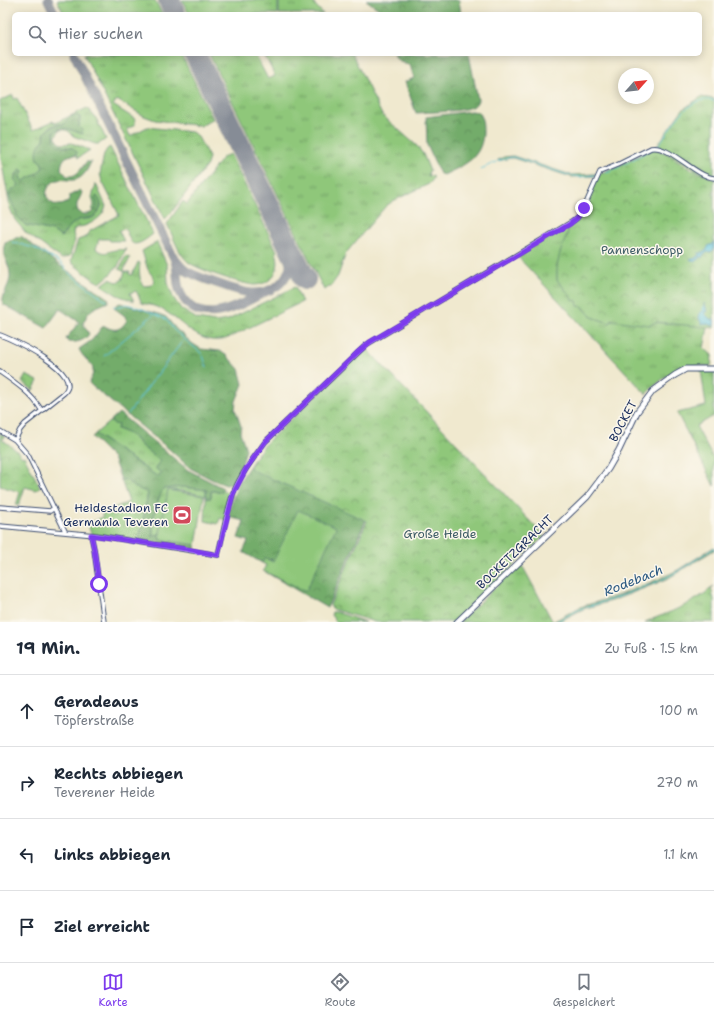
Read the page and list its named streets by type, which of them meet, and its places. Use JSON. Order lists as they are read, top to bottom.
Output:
{
  "streets": {
    "street": ["BOCKET", "BOCKETZGRACHT"]
  },
  "crossings": [
    ["BOCKET", "BOCKETZGRACHT"]
  ],
  "water": ["Rodebach"],
  "parks": ["Pannenschopp", "Große Heide"],
  "places": {
    "sports": ["Heidestadion FC Germania Teveren"]
  },
  "north": "top right",
  "page": {
    "search": "Hier suchen",
    "heading": ["19 Min.", "Zu Fuß · 1.5 km"],
    "list": [
      ["Geradeaus", "Töpferstraße", "100 m"],
      ["Rechts abbiegen", "Teverener Heide", "270 m"],
      ["Links abbiegen", "1.1 km"],
      "Ziel erreicht"
    ],
    "nav": ["Karte", "Route", "Gespeichert"]
  }
}
